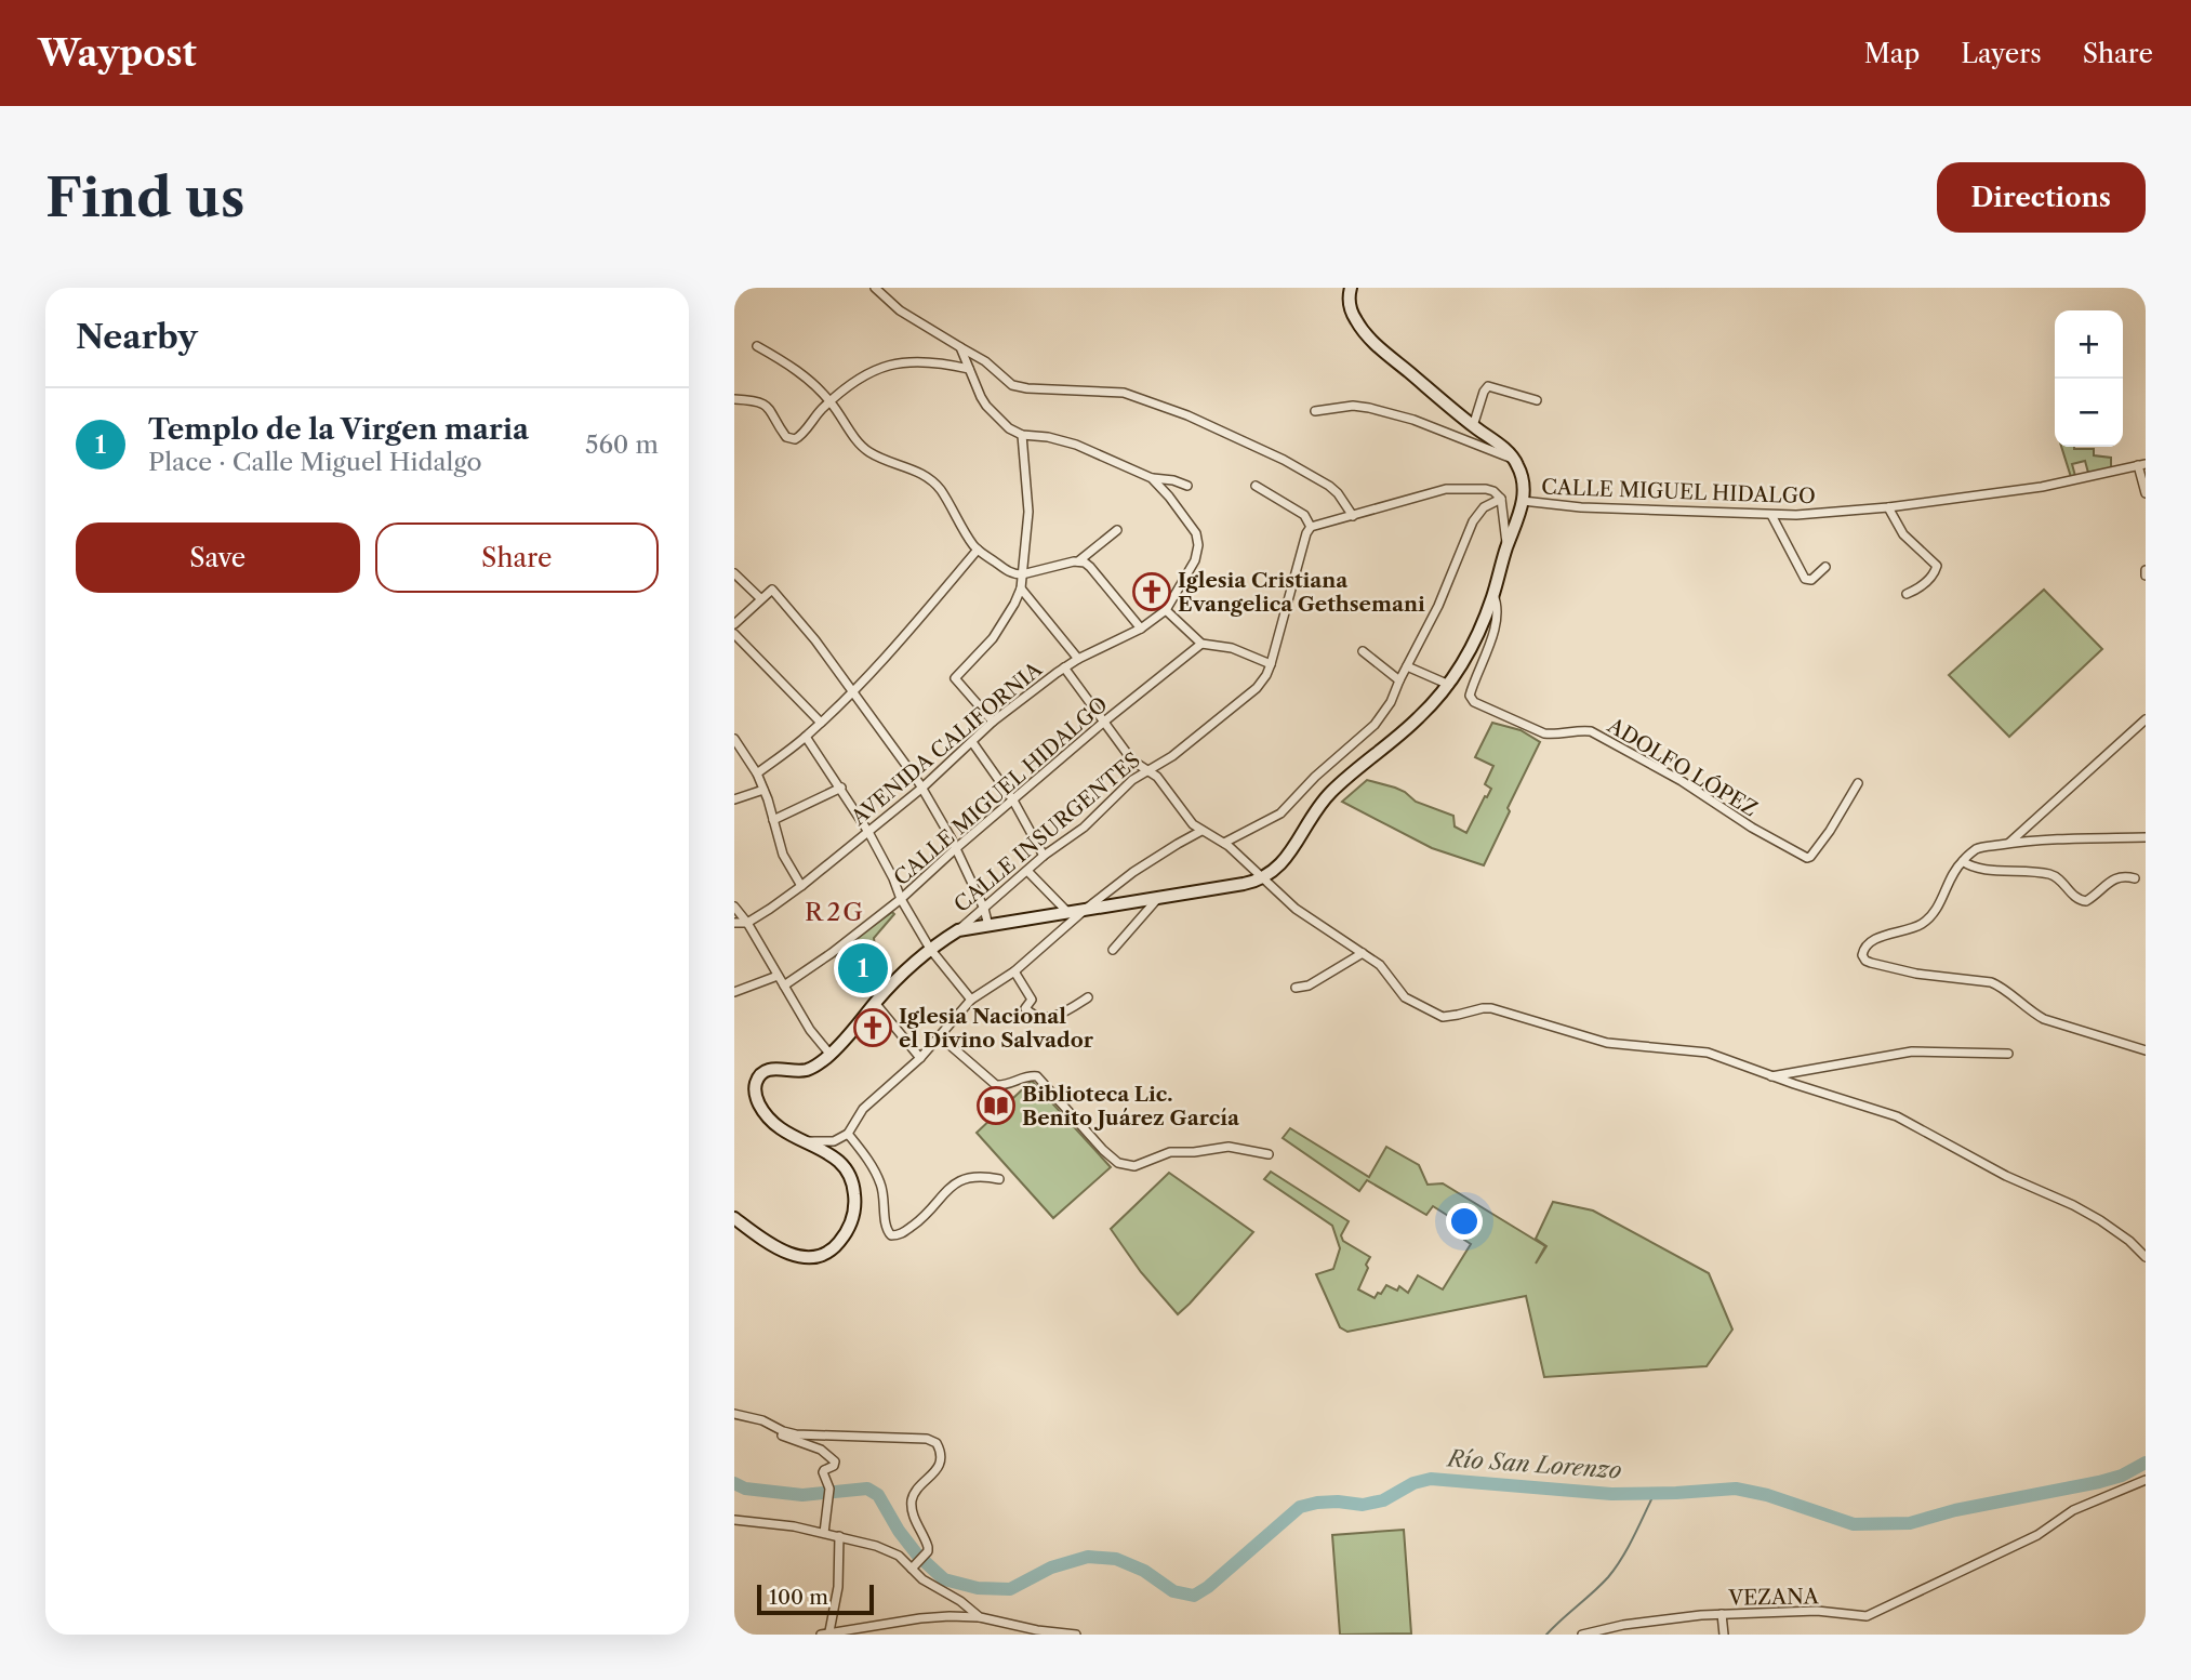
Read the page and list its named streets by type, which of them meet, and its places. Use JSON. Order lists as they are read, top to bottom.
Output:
{
  "streets": {
    "main road": ["CALLE INSURGENTES"],
    "street": [
      "CALLE MIGUEL HIDALGO",
      "AVENIDA CALIFORNIA",
      "ADOLFO LÓPEZ",
      "VEZANA"
    ]
  },
  "districts": ["R2G"],
  "water": ["Río San Lorenzo"],
  "places": {
    "church": ["Iglesia Cristiana Evangelica Gethsemani", "Iglesia Nacional el Divino Salvador"],
    "library": ["Biblioteca Lic. Benito Juárez García"]
  },
  "scale_bar": "100 m",
  "page": {
    "header": "Waypost",
    "nav": ["Map", "Layers", "Share"],
    "buttons": [
      "Directions",
      ["Save", "Share"]
    ],
    "title": "Find us",
    "heading": "Nearby",
    "map_buttons": ["+", "−"],
    "list": [
      {
        "mark": "1",
        "name": "Templo de la Virgen maria",
        "note": "Place · Calle Miguel Hidalgo",
        "value": "560 m"
      }
    ],
    "pins": "1",
    "scale": "100 m"
  }
}
